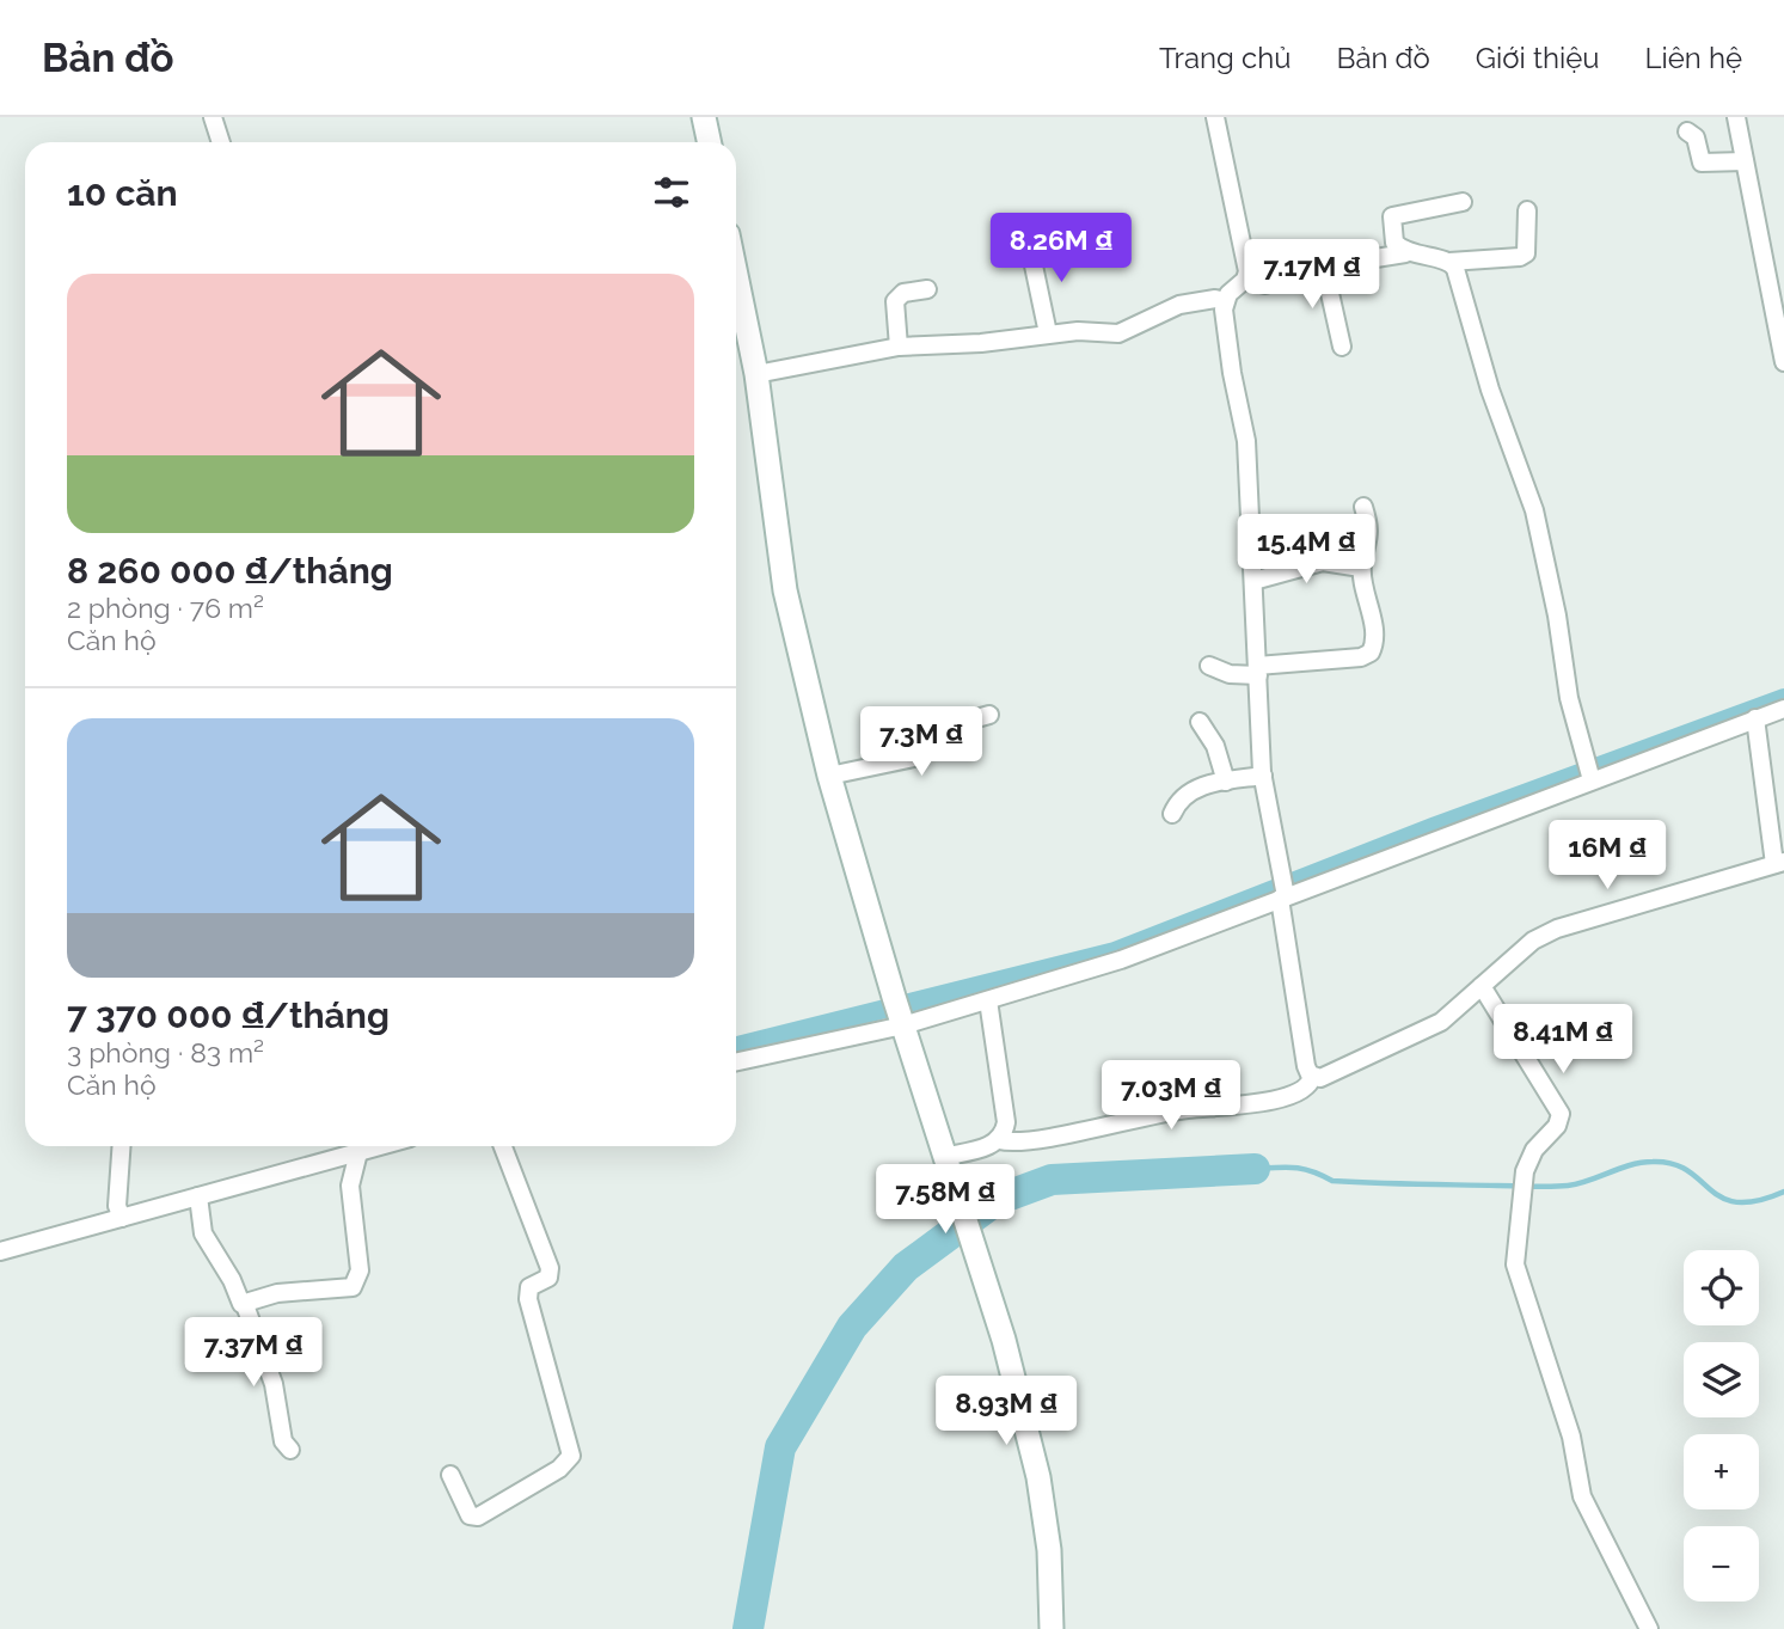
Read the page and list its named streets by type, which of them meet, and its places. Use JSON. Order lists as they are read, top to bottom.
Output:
{
  "page": {
    "header": "Bản đồ",
    "nav": [
      "Trang chủ",
      "Bản đồ",
      "Giới thiệu",
      "Liên hệ"
    ],
    "heading": "10 căn",
    "price": [
      "8.26M ₫",
      "7.17M ₫",
      "15.4M ₫",
      "7.3M ₫",
      "16M ₫",
      "8.41M ₫",
      "7.03M ₫",
      "7.58M ₫",
      "7.37M ₫",
      "8.93M ₫"
    ],
    "list": [
      {
        "name": "8 260 000 ₫/tháng",
        "note": "2 phòng · 76 m² · Căn hộ"
      },
      {
        "name": "7 370 000 ₫/tháng",
        "note": "3 phòng · 83 m² · Căn hộ"
      }
    ],
    "map_buttons": ["+", "−"]
  }
}
